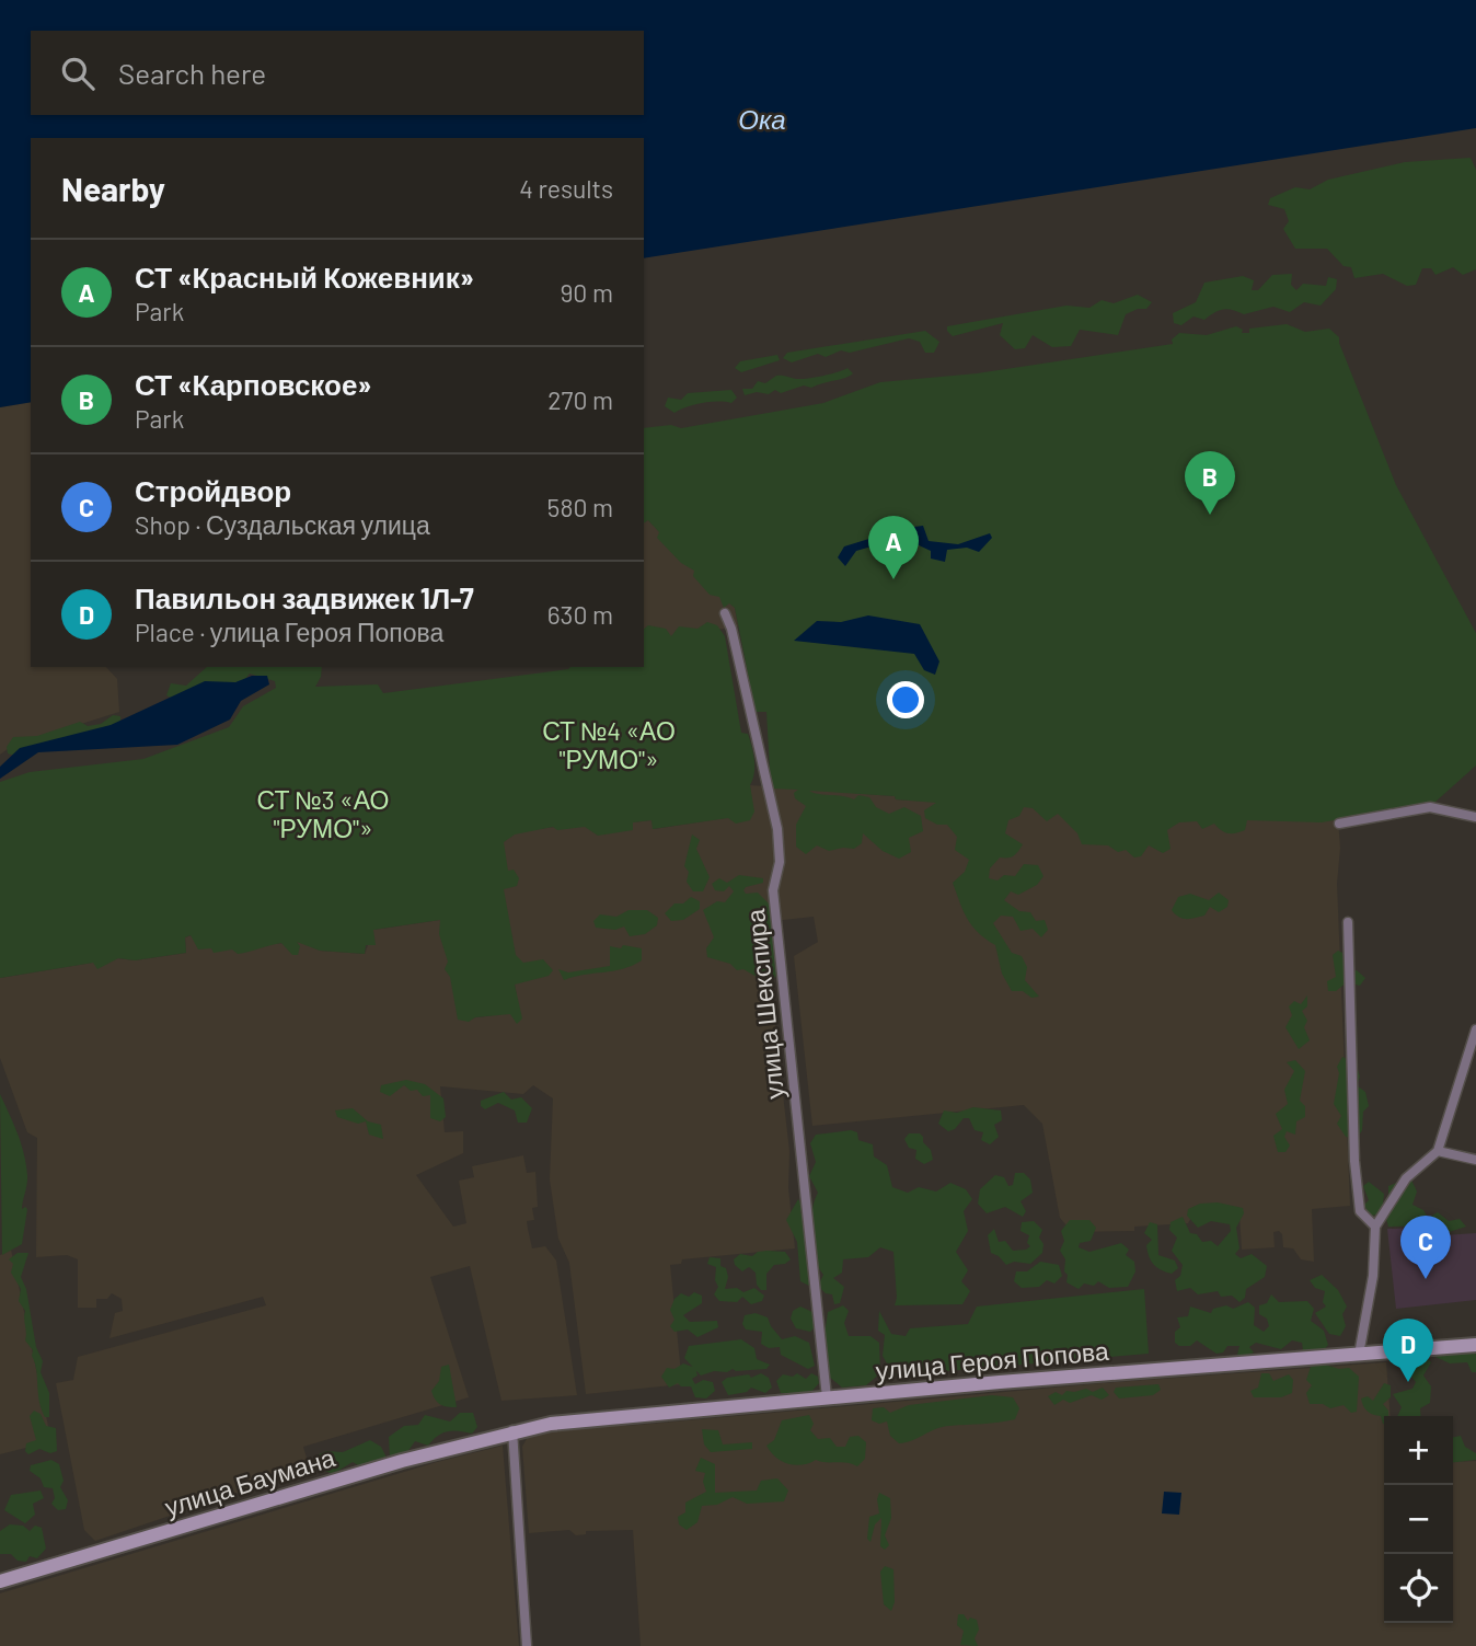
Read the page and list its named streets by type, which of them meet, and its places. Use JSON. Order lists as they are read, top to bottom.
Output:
{
  "streets": {
    "street": ["улица Шекспира", "улица Героя Попова", "улица Баумана"]
  },
  "crossings": [
    ["улица Шекспира", "улица Героя Попова"],
    ["улица Героя Попова", "улица Баумана"]
  ],
  "water": ["Ока"],
  "parks": ["СТ №4 «АО \"РУМО\"»", "СТ №3 «АО \"РУМО\"»"],
  "page": {
    "search": "Search here",
    "heading": ["Nearby", "4 results"],
    "list": [
      {
        "mark": "A",
        "name": "СТ «Красный Кожевник»",
        "note": "Park",
        "value": "90 m"
      },
      {
        "mark": "B",
        "name": "СТ «Карповское»",
        "note": "Park",
        "value": "270 m"
      },
      {
        "mark": "C",
        "name": "Стройдвор",
        "note": "Shop · Суздальская улица",
        "value": "580 m"
      },
      {
        "mark": "D",
        "name": "Павильон задвижек 1Л-7",
        "note": "Place · улица Героя Попова",
        "value": "630 m"
      }
    ],
    "pins": [
      "B",
      "A",
      "C",
      "D"
    ],
    "map_buttons": ["+", "−"]
  }
}
